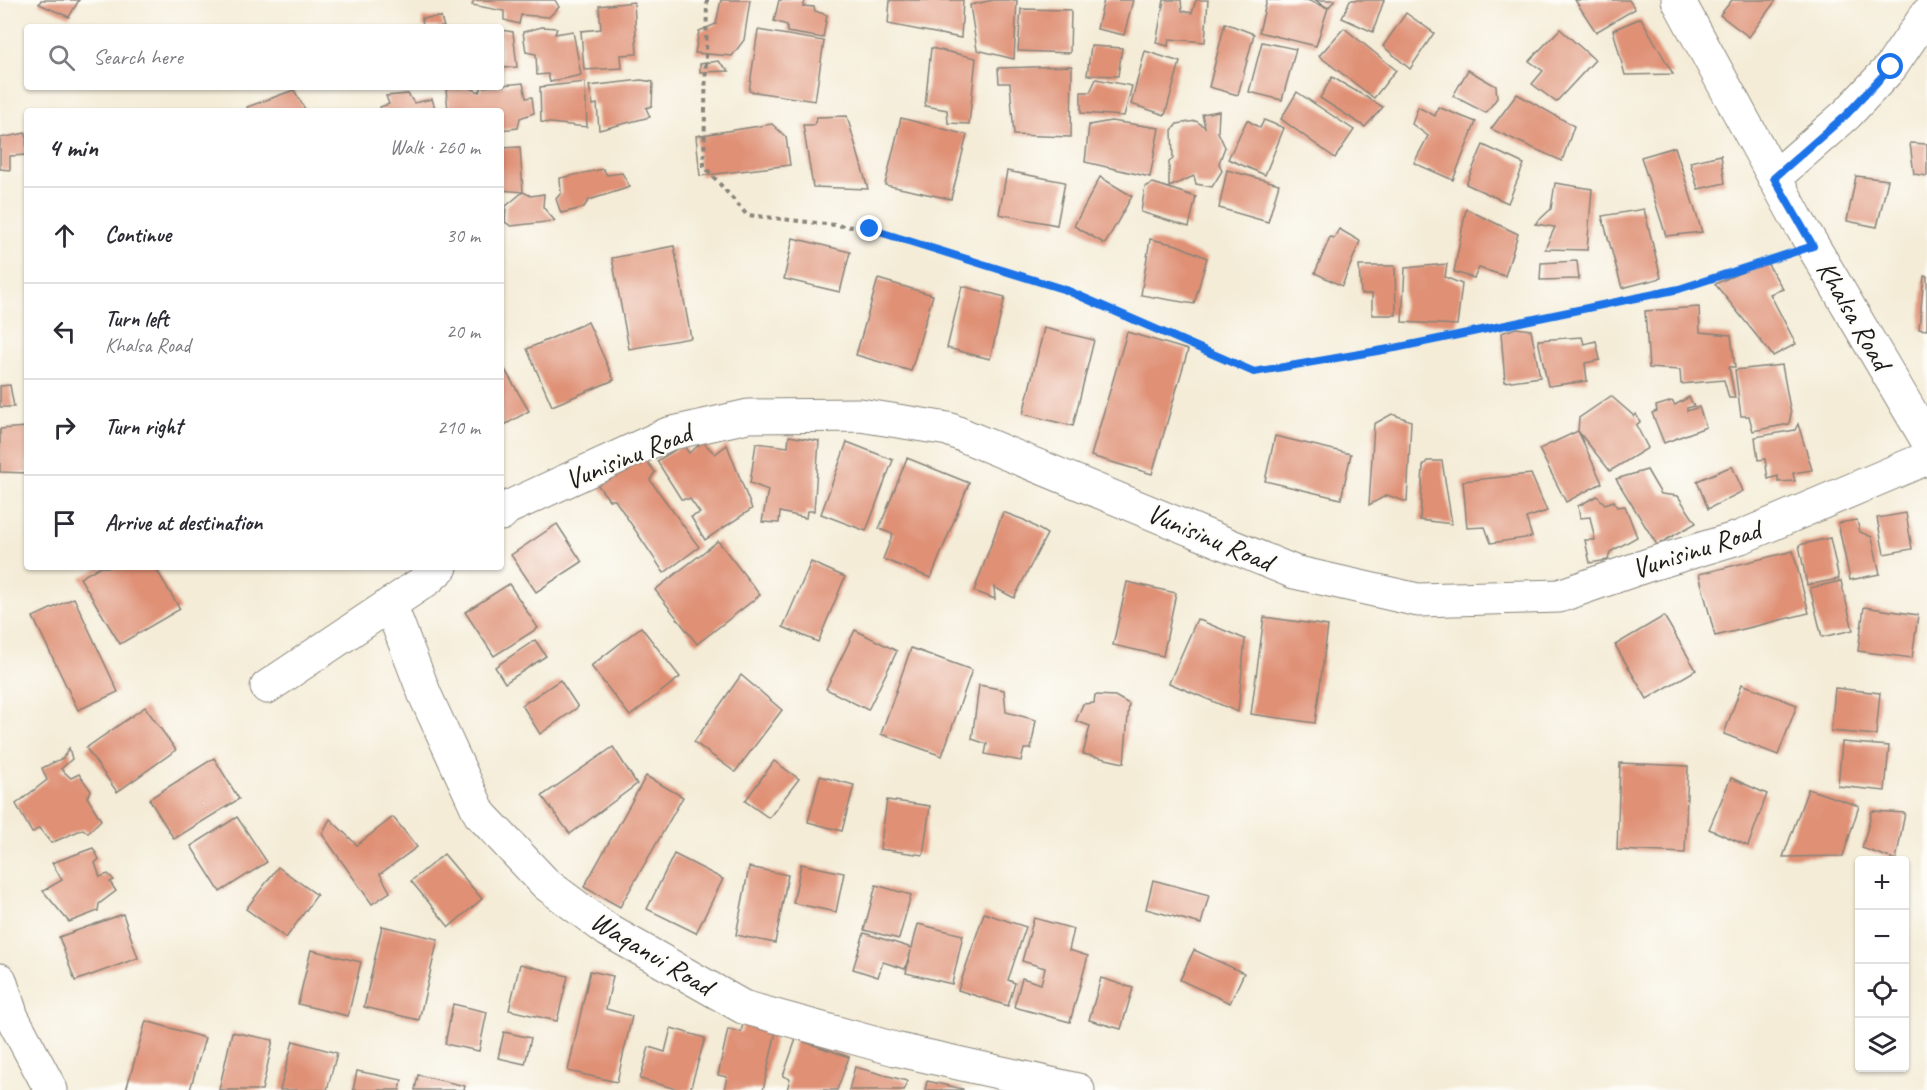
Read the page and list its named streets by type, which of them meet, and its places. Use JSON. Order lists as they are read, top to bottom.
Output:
{
  "streets": {
    "street": ["Khalsa Road", "Vunisinu Road", "Waqanui Road"]
  },
  "page": {
    "search": "Search here",
    "heading": ["4 min", "Walk · 260 m"],
    "list": [
      ["Continue", "30 m"],
      ["Turn left", "Khalsa Road", "20 m"],
      ["Turn right", "210 m"],
      "Arrive at destination"
    ],
    "map_buttons": ["+", "−"]
  }
}
